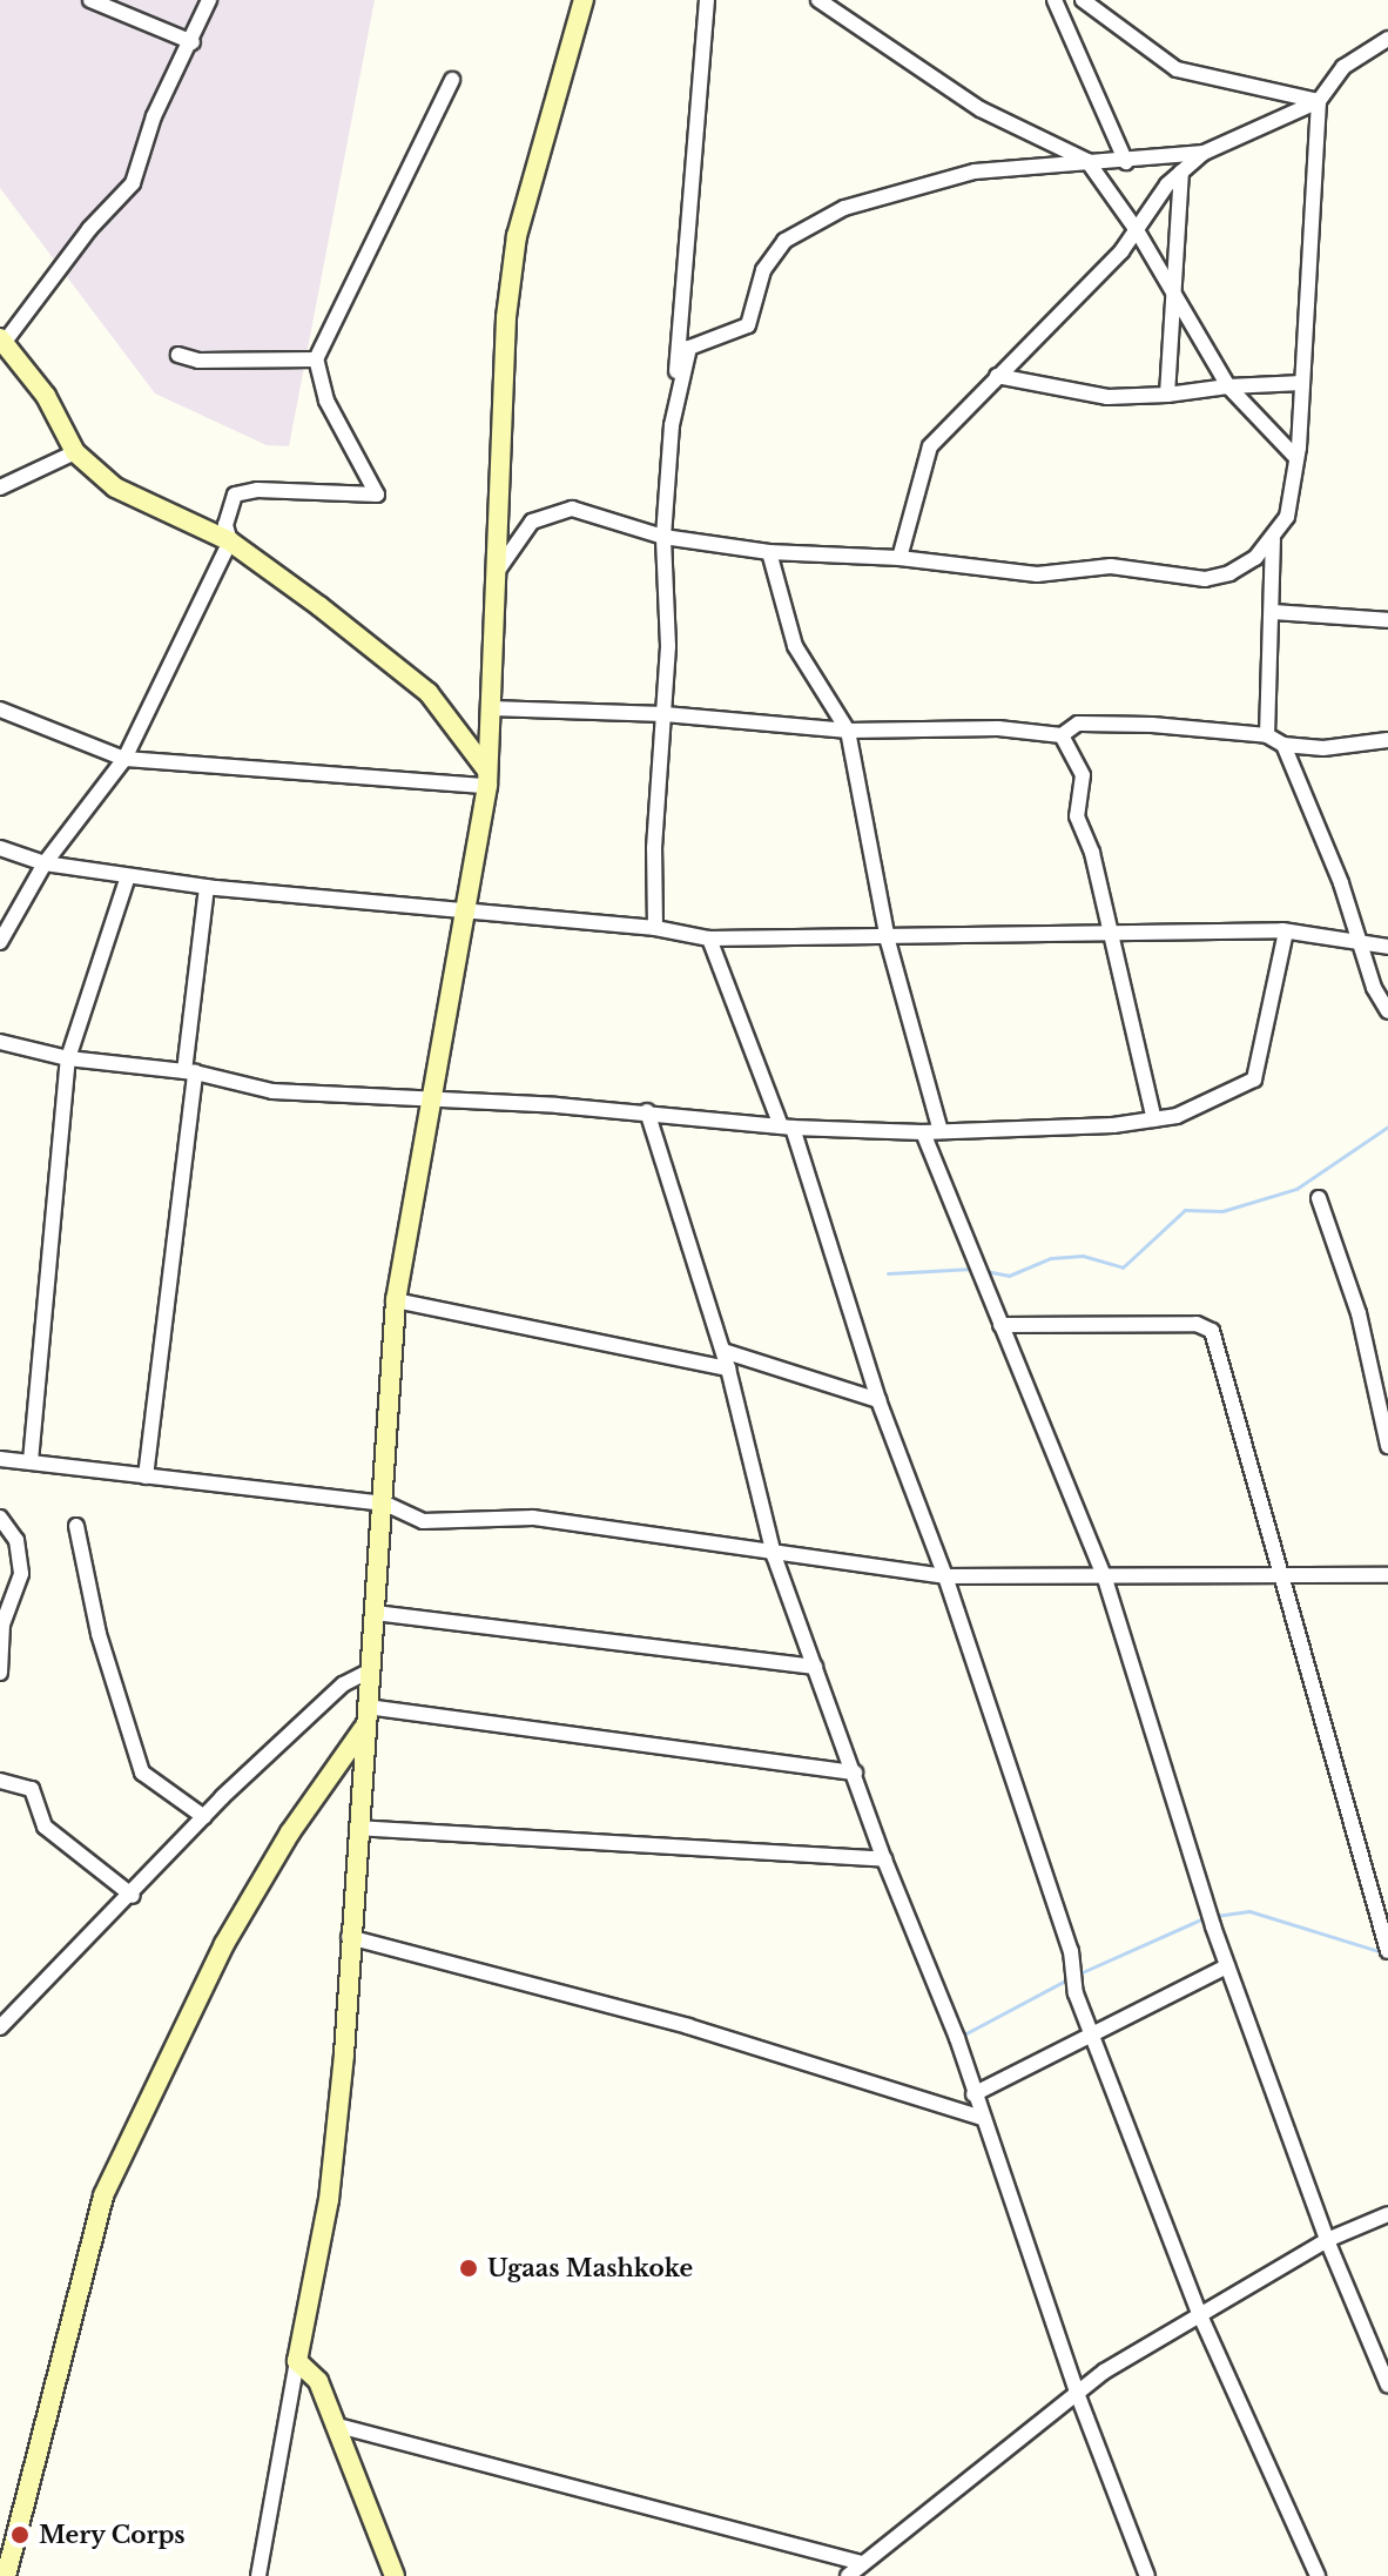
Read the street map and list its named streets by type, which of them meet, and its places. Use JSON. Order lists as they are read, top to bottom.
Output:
{
  "places": ["Ugaas Mashkoke", "Mery Corps"]
}
